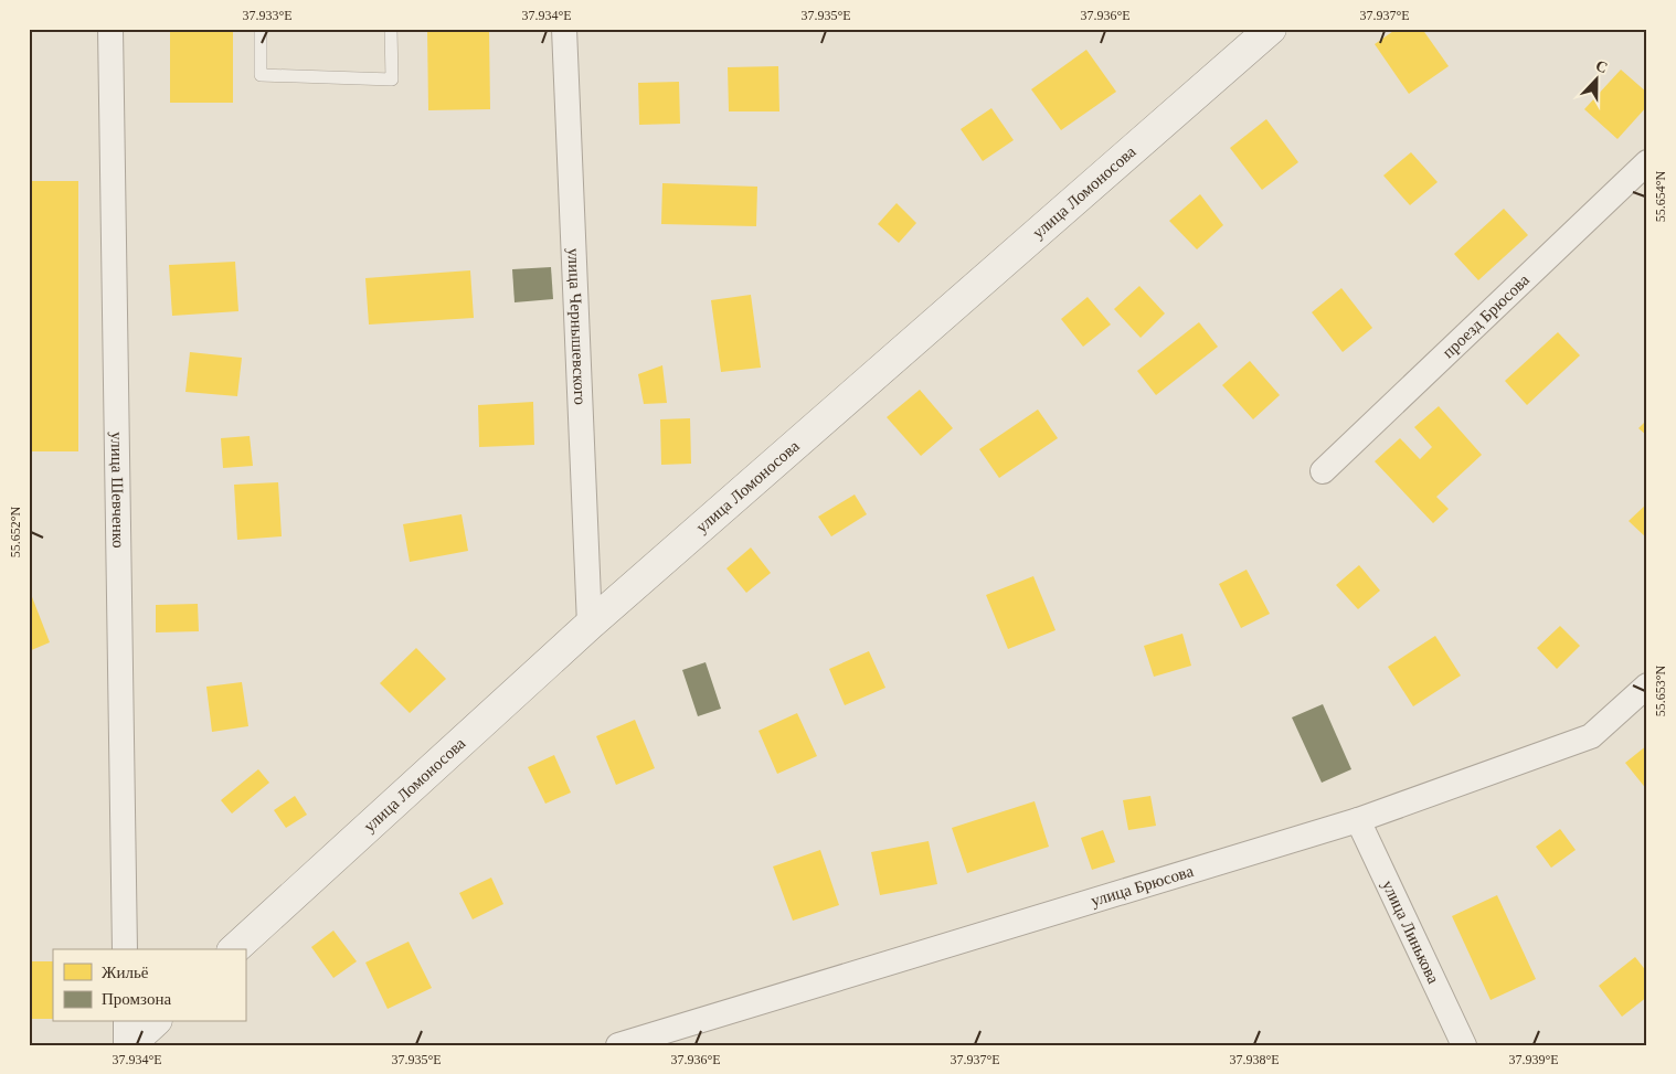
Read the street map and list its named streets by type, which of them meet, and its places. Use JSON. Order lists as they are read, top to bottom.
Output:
{
  "streets": {
    "street": [
      "улица Ломоносова",
      "проезд Брюсова",
      "улица Чернышевского",
      "улица Шевченко",
      "улица Брюсова",
      "улица Линькова"
    ]
  },
  "crossings": [
    ["улица Ломоносова", "улица Чернышевского"],
    ["улица Брюсова", "улица Линькова"]
  ],
  "legend": ["Жильё", "Промзона"],
  "north": "top",
  "coordinates": [
    "37.933°E",
    "37.934°E",
    "37.935°E",
    "37.936°E",
    "37.937°E",
    "55.654°N",
    "55.652°N",
    "55.653°N",
    "37.938°E",
    "37.939°E"
  ]
}
